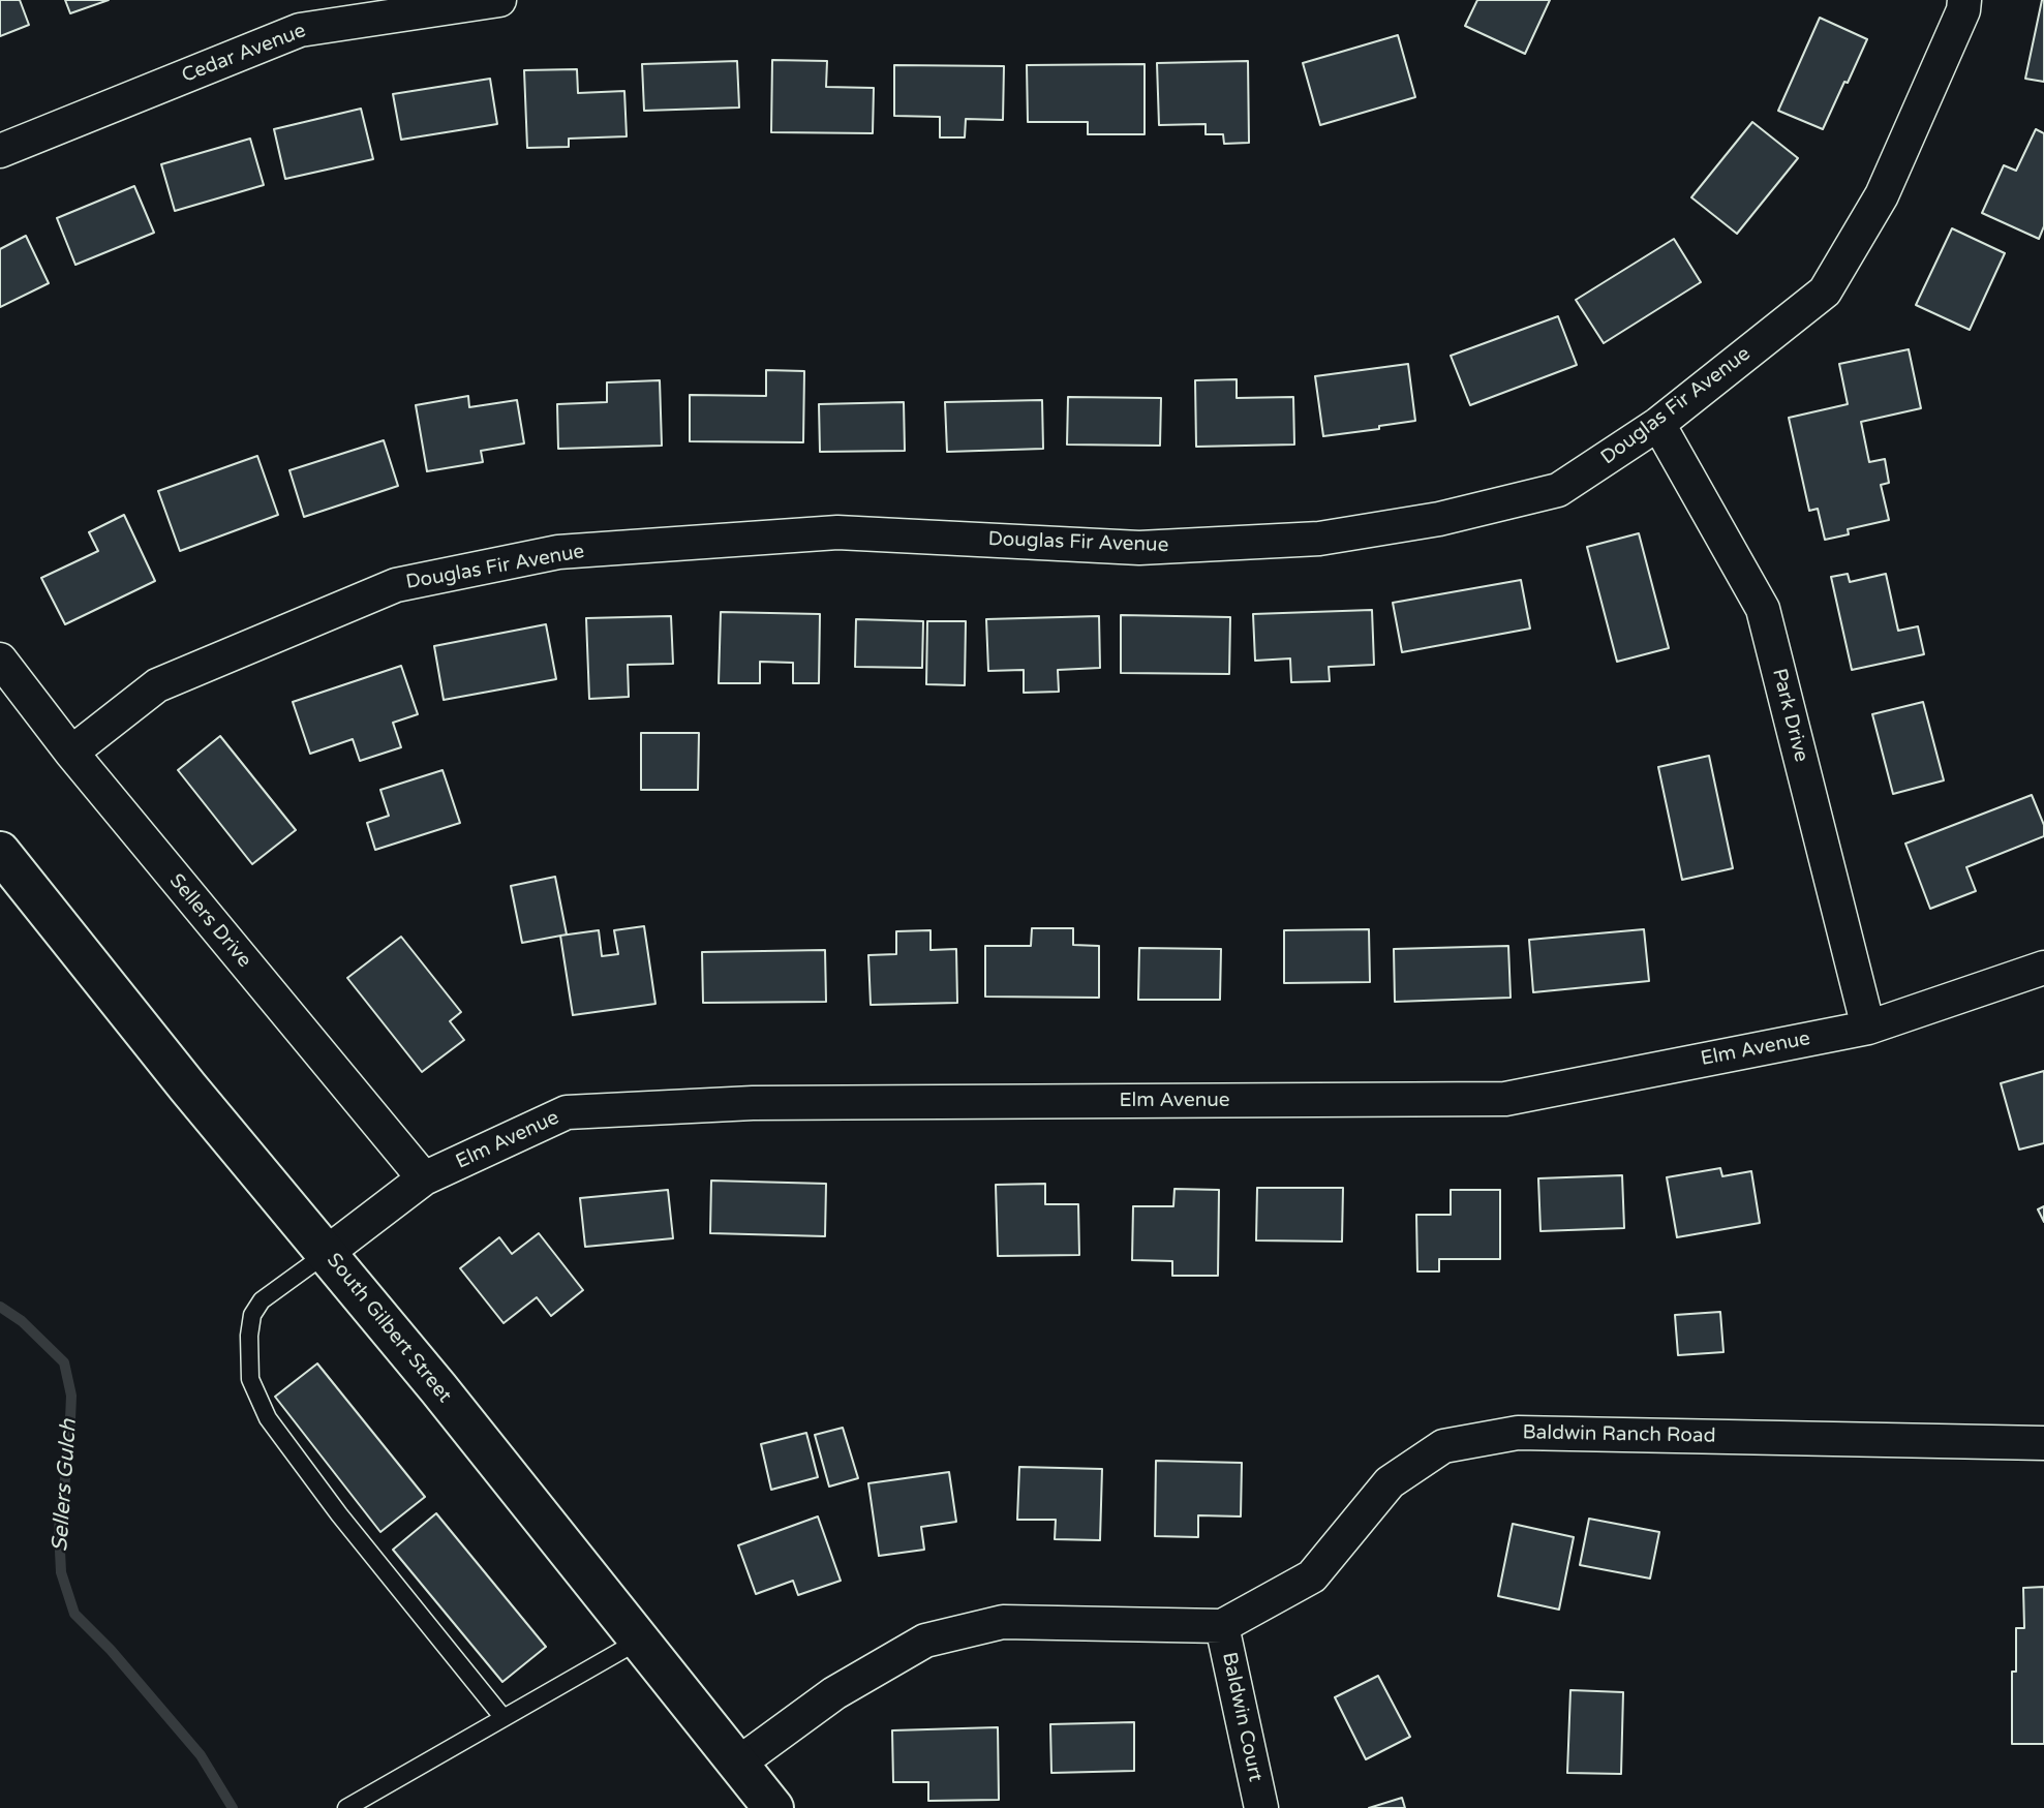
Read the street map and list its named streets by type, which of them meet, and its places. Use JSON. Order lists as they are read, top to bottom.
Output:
{
  "streets": {
    "street": [
      "Cedar Avenue",
      "Douglas Fir Avenue",
      "Park Drive",
      "Sellers Drive",
      "Elm Avenue",
      "South Gilbert Street",
      "Baldwin Ranch Road",
      "Baldwin Court"
    ]
  },
  "crossings": [
    ["Douglas Fir Avenue", "Park Drive"],
    ["Douglas Fir Avenue", "Sellers Drive"],
    ["Park Drive", "Elm Avenue"],
    ["Sellers Drive", "Elm Avenue"],
    ["Elm Avenue", "South Gilbert Street"],
    ["South Gilbert Street", "Baldwin Ranch Road"],
    ["Baldwin Ranch Road", "Baldwin Court"]
  ],
  "water": ["Sellers Gulch"]
}
